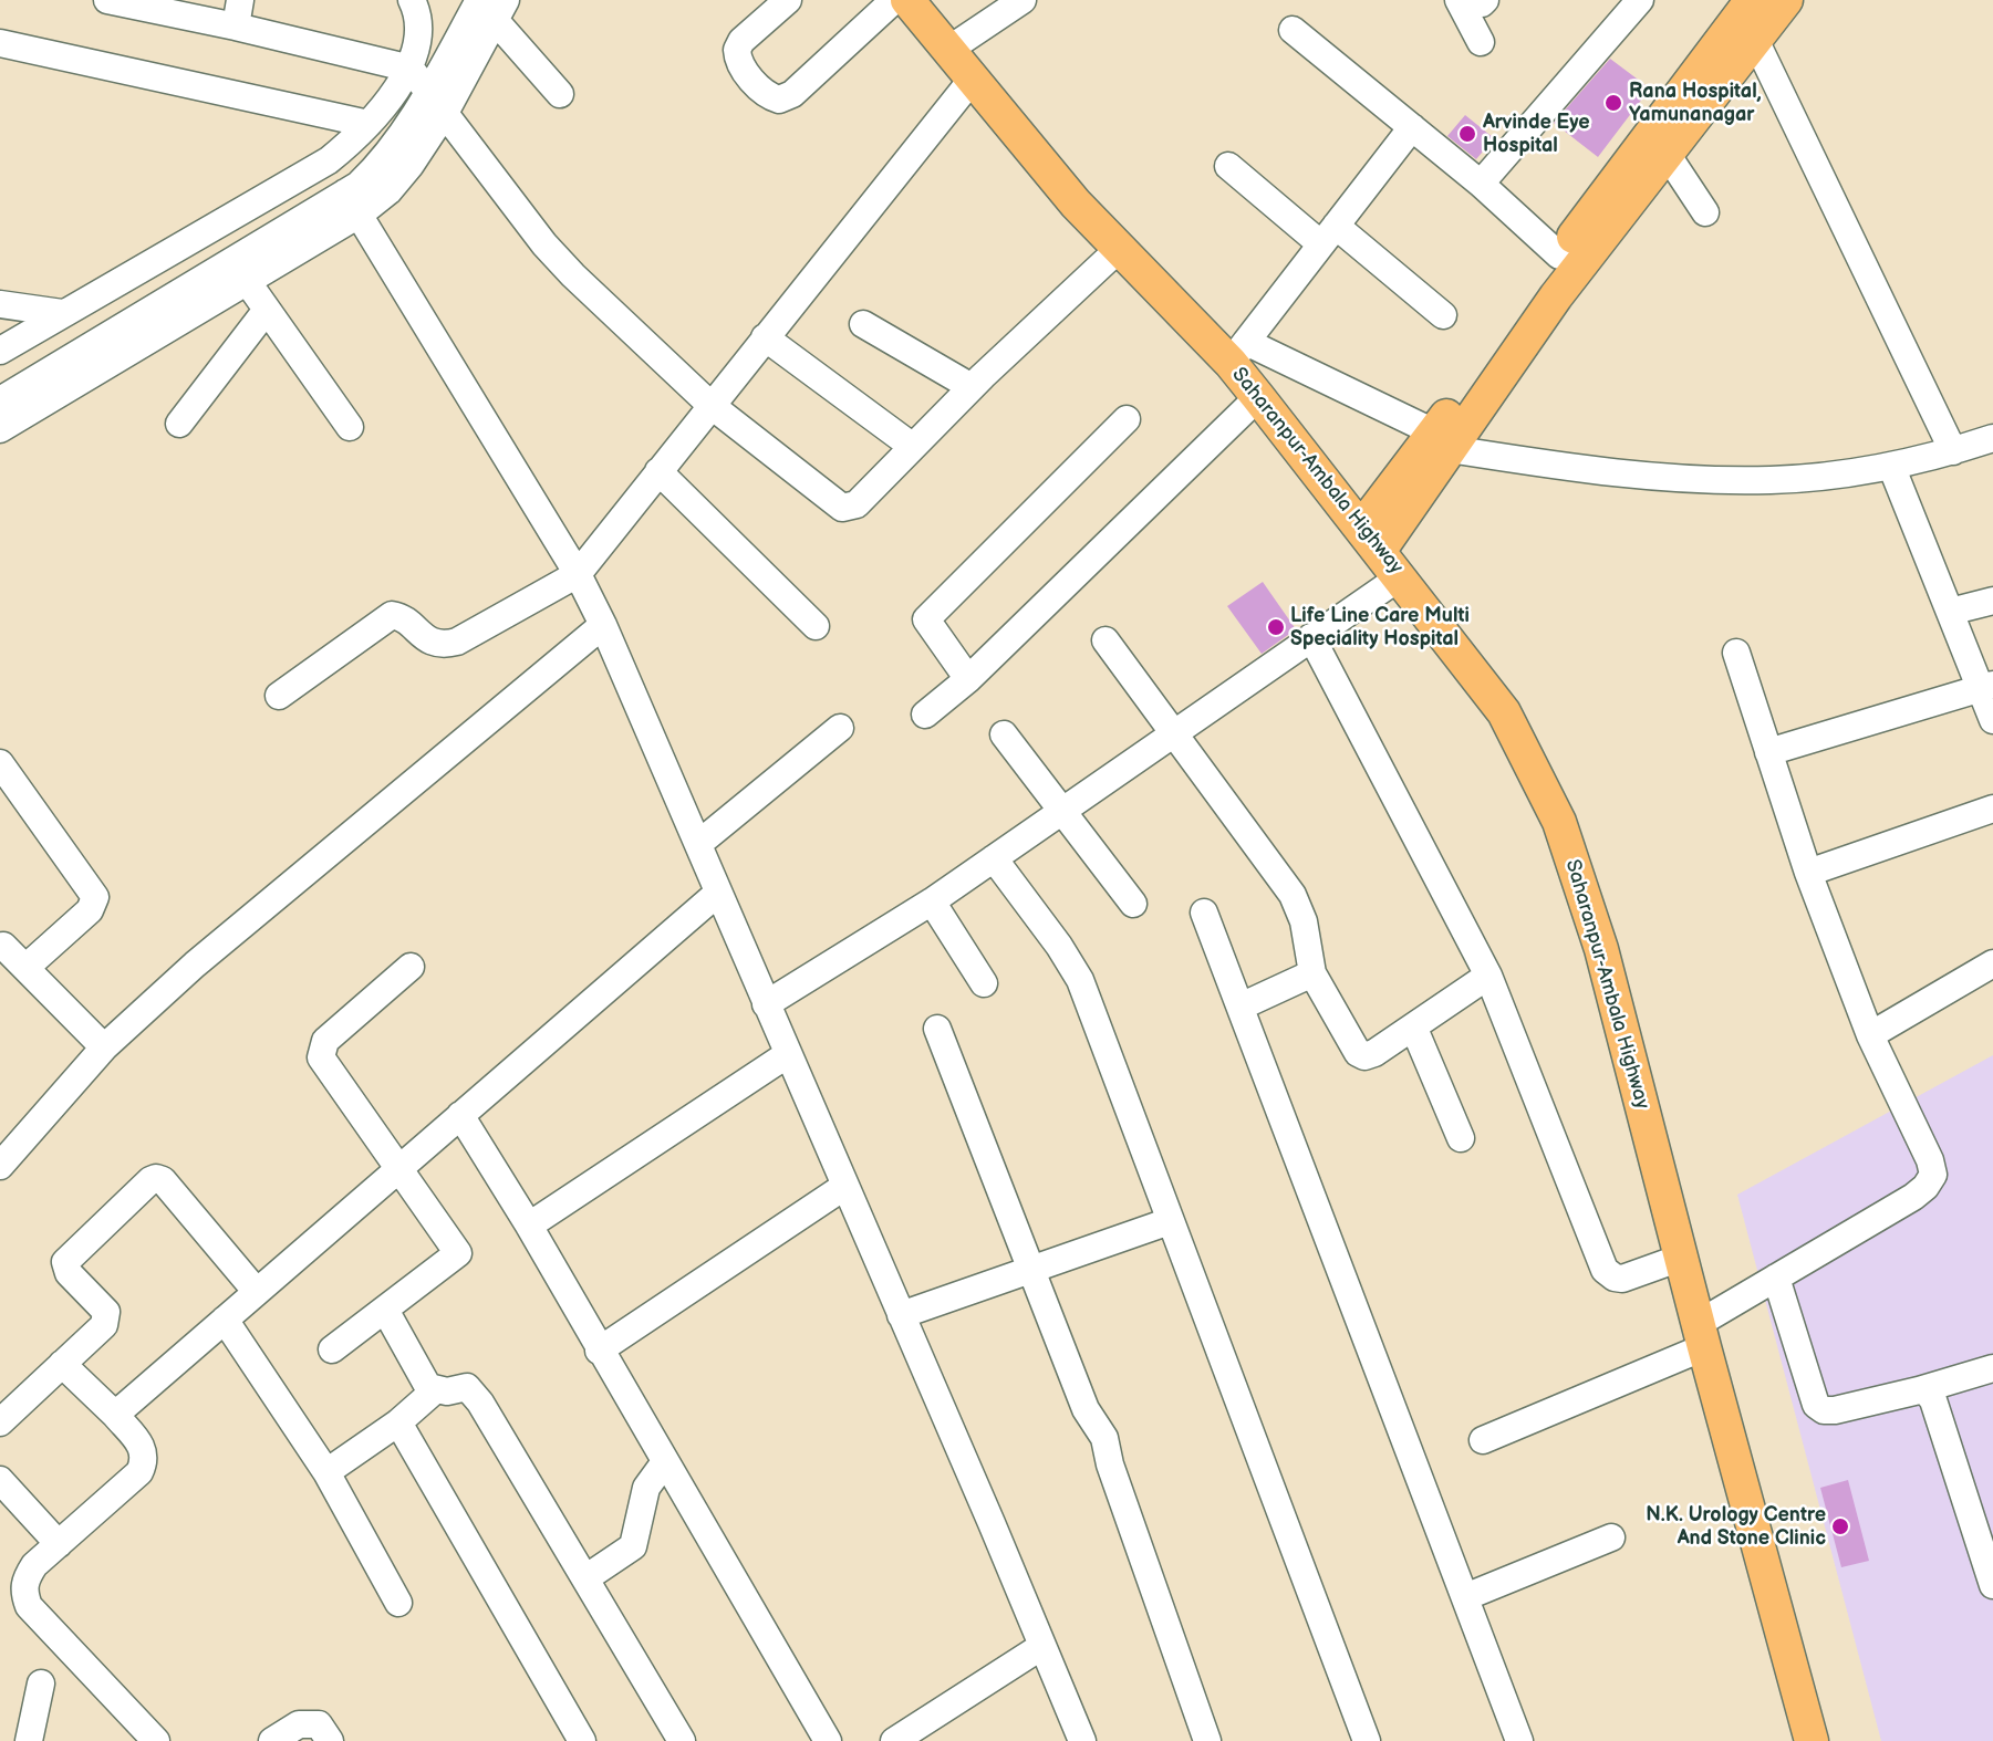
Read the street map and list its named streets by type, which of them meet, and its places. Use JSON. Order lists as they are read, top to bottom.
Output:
{
  "streets": {
    "main road": ["Saharanpur-Ambala Highway"]
  },
  "places": [
    "Rana Hospital, Yamunanagar",
    "Arvinde Eye Hospital",
    "Life Line Care Multi Speciality Hospital",
    "N.K. Urology Centre And Stone Clinic"
  ]
}
